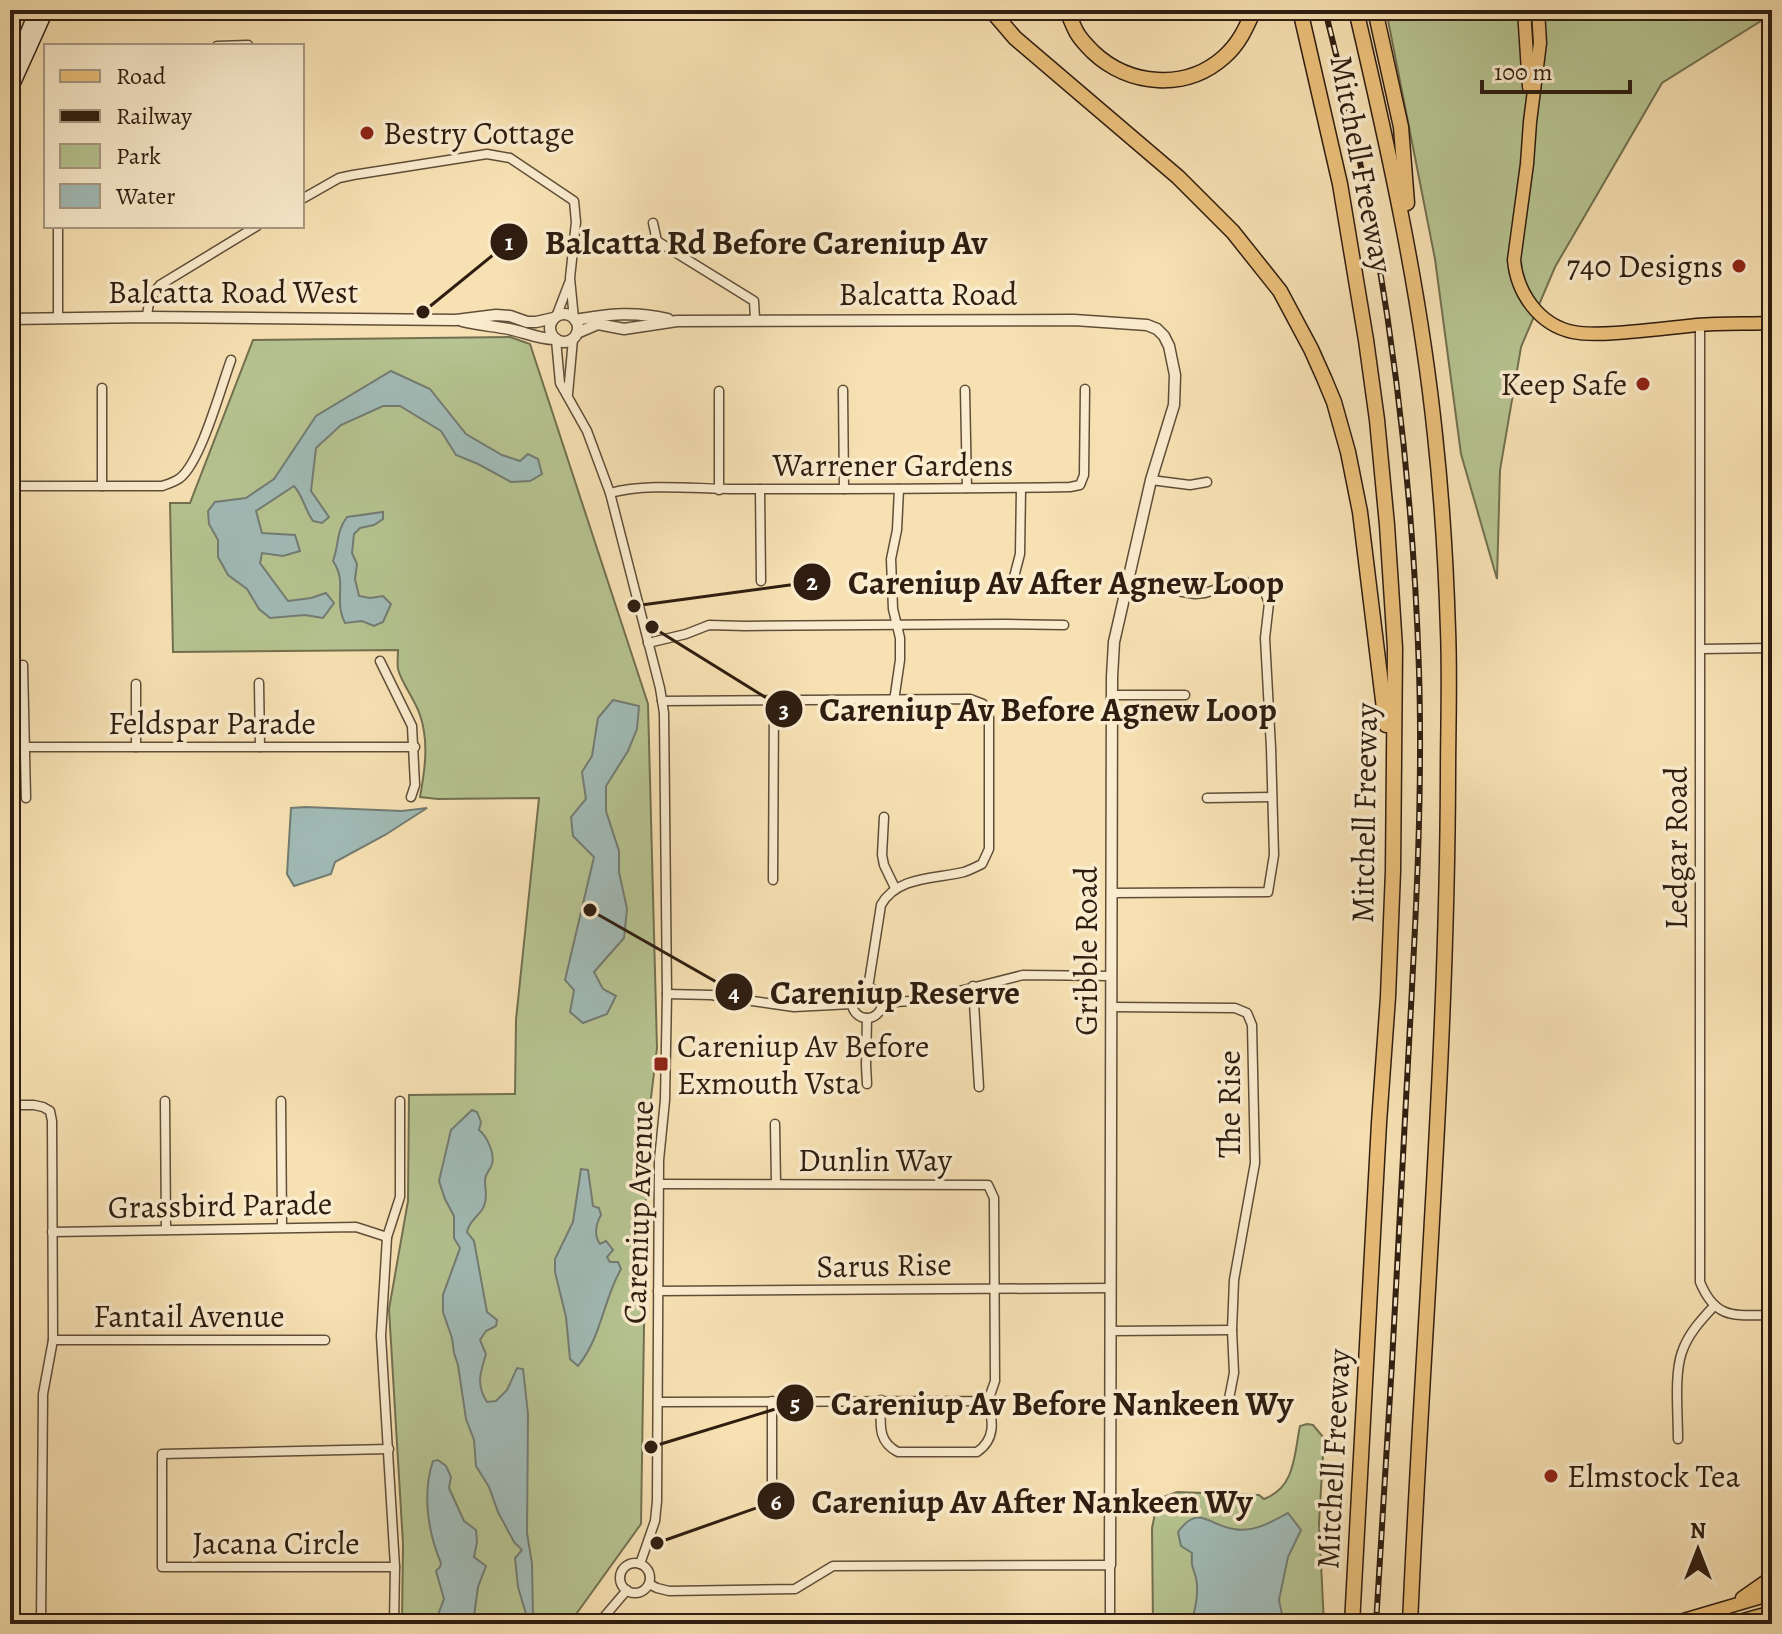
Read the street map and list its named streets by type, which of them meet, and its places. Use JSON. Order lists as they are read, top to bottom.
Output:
{
  "streets": {
    "highway": ["Mitchell Freeway"],
    "street": [
      "Balcatta Road West",
      "Balcatta Road",
      "Warrener Gardens",
      "Feldspar Parade",
      "Ledgar Road",
      "Gribble Road",
      "The Rise",
      "Dunlin Way",
      "Grassbird Parade",
      "Careniup Avenue",
      "Sarus Rise",
      "Fantail Avenue",
      "Jacana Circle"
    ]
  },
  "crossings": [
    ["Balcatta Road West", "Balcatta Road"],
    ["Balcatta Road West", "Careniup Avenue"],
    ["Balcatta Road", "Gribble Road"],
    ["Balcatta Road", "Careniup Avenue"],
    ["Warrener Gardens", "Careniup Avenue"],
    ["Gribble Road", "The Rise"],
    ["Gribble Road", "Sarus Rise"],
    ["Dunlin Way", "Careniup Avenue"],
    ["Dunlin Way", "Sarus Rise"],
    ["Careniup Avenue", "Sarus Rise"]
  ],
  "places": {
    "other": [
      "Bestry Cottage",
      "740 Designs",
      "Balcatta Rd Before Careniup Av",
      "Keep Safe",
      "Careniup Av After Agnew Loop",
      "Careniup Av Before Agnew Loop",
      "Careniup Reserve",
      "Careniup Av Before Nankeen Wy",
      "Elmstock Tea",
      "Careniup Av After Nankeen Wy"
    ],
    "transit": ["Careniup Av Before Exmouth Vsta"]
  },
  "legend": [
    "Road",
    "Railway",
    "Park",
    "Water"
  ],
  "scale_bar": "100 m",
  "north": "top"
}
